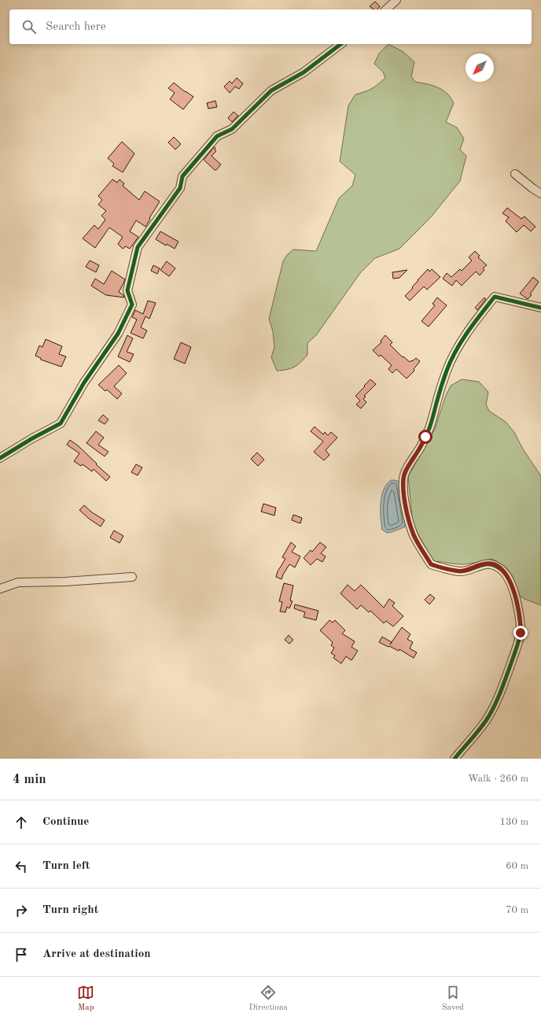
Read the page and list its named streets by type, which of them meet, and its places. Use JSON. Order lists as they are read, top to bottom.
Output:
{
  "north": "bottom left",
  "page": {
    "search": "Search here",
    "heading": ["4 min", "Walk · 260 m"],
    "list": [
      ["Continue", "130 m"],
      ["Turn left", "60 m"],
      ["Turn right", "70 m"],
      "Arrive at destination"
    ],
    "nav": ["Map", "Directions", "Saved"]
  }
}
